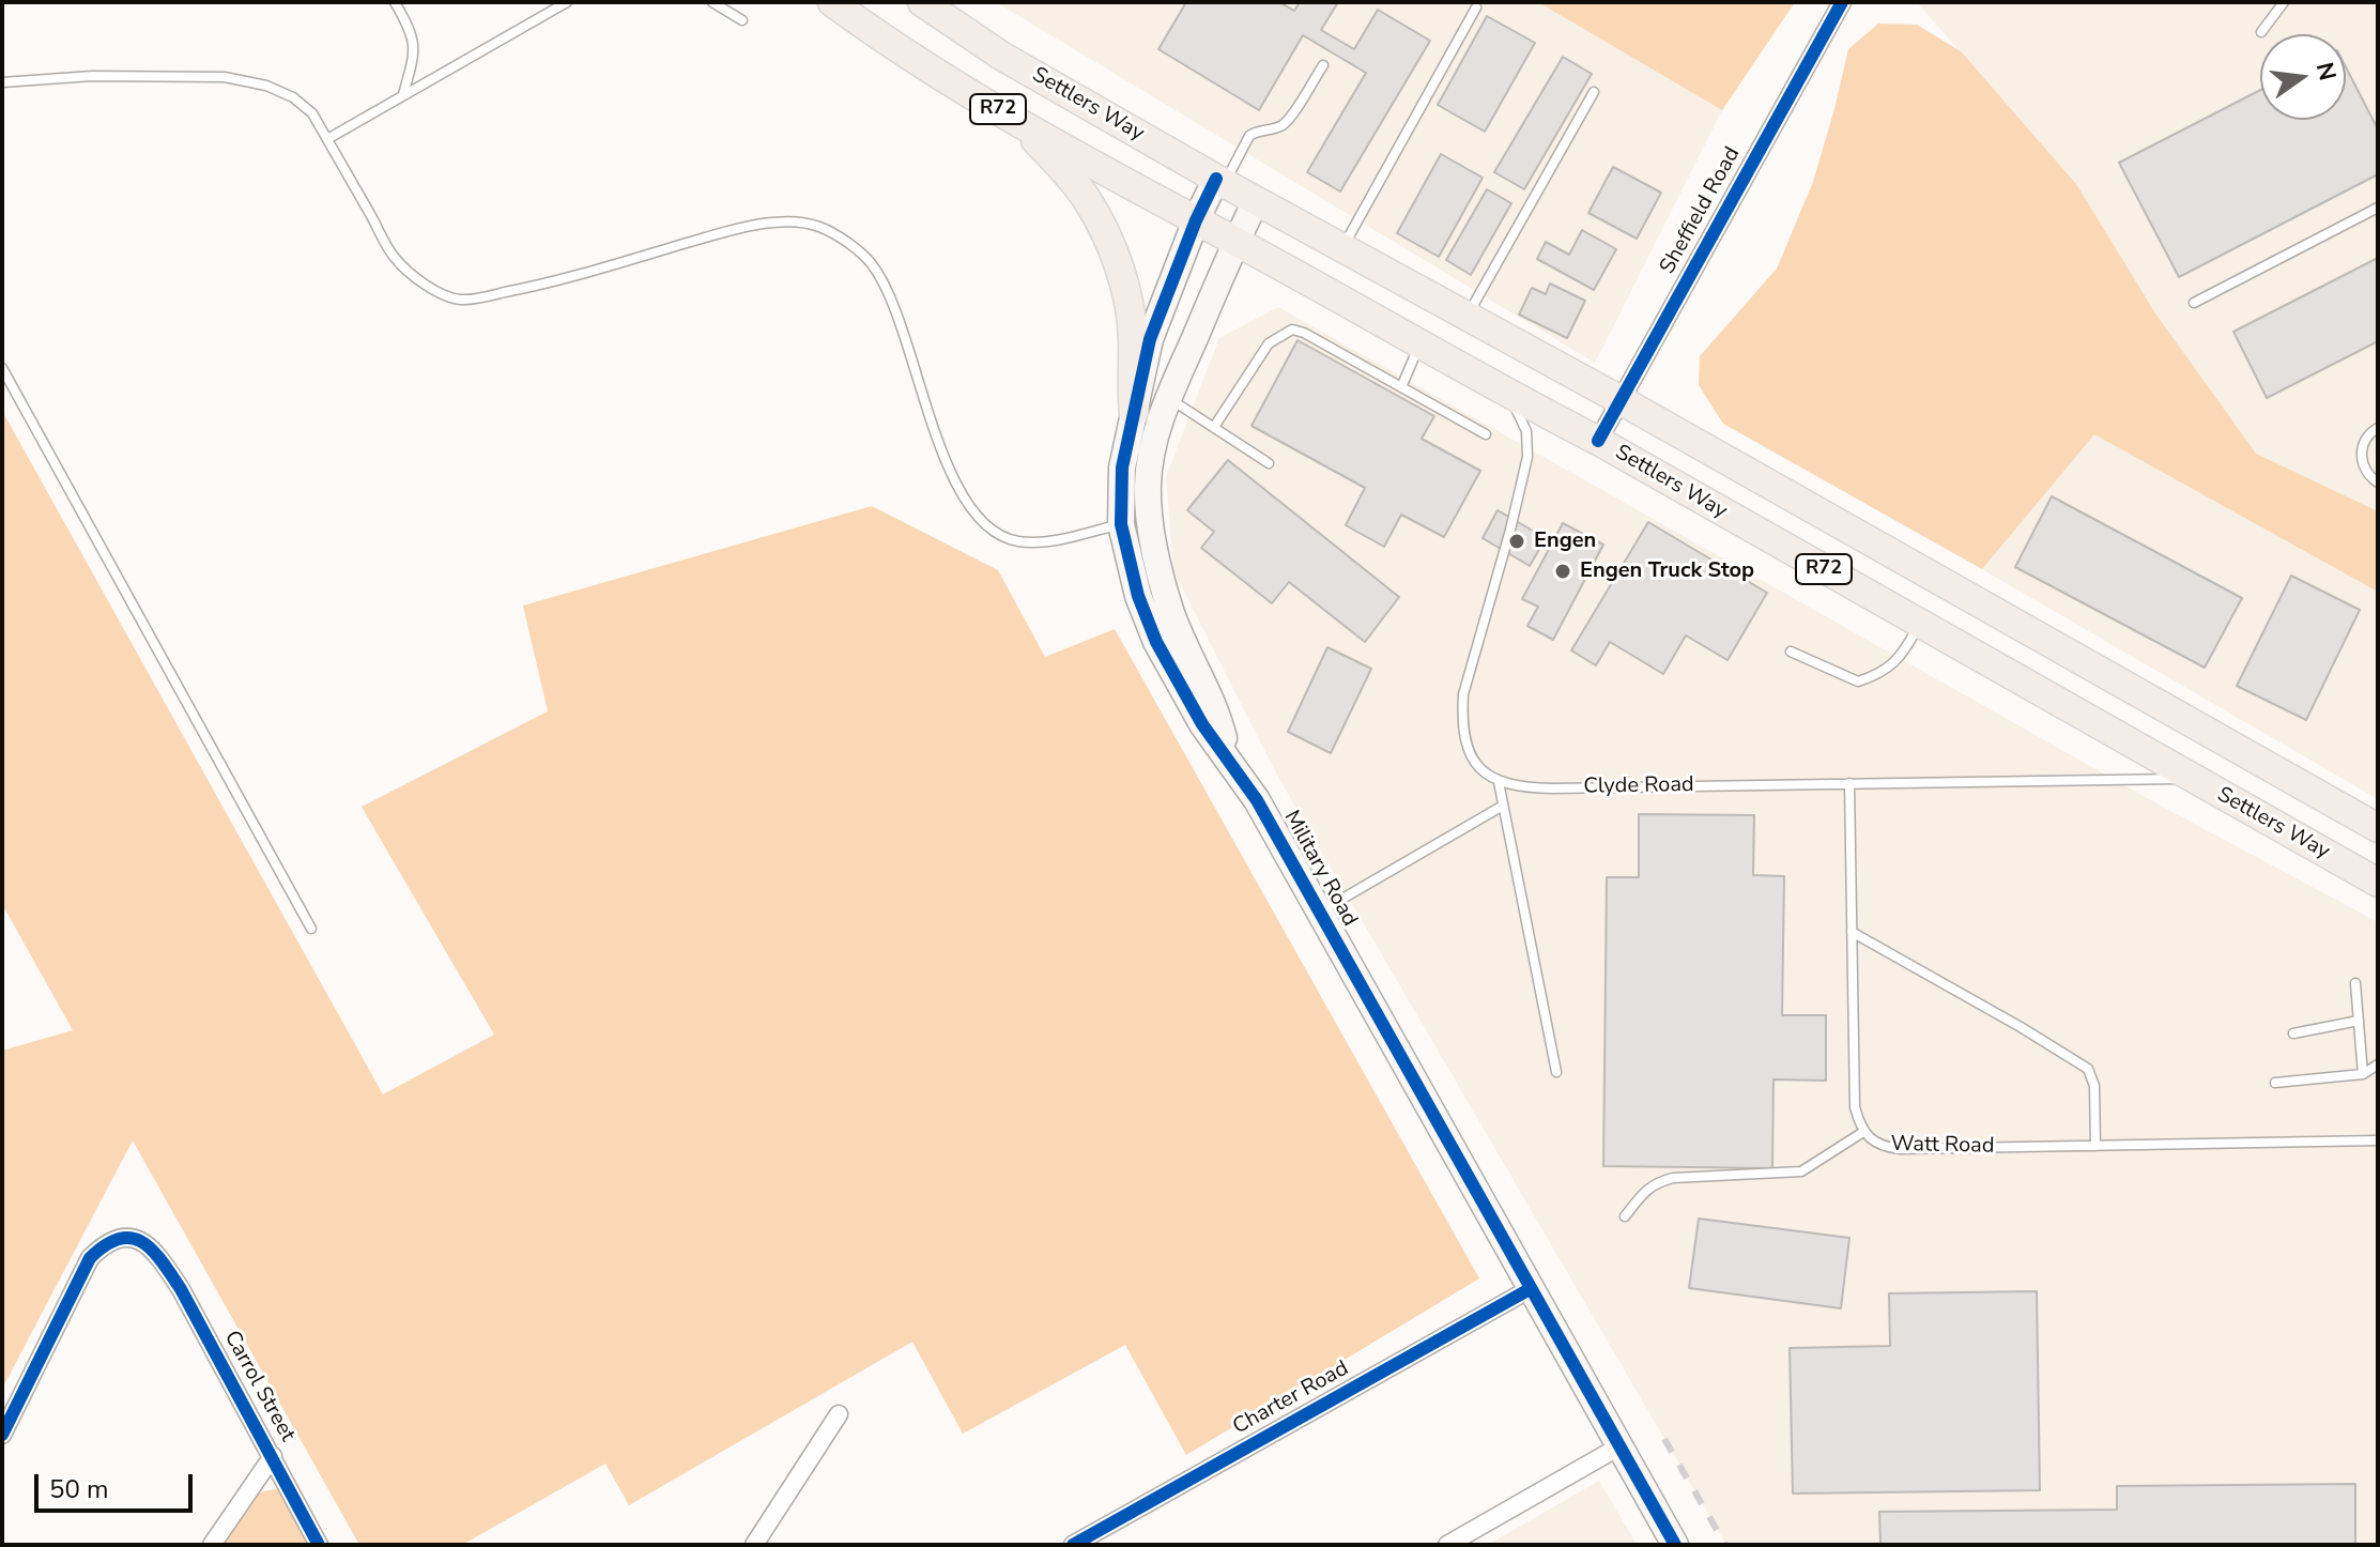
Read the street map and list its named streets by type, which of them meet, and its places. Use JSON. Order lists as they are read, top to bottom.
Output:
{
  "streets": {
    "main road": ["Settlers Way", "R72"],
    "street": [
      "Sheffield Road",
      "Military Road",
      "Carrol Street",
      "Charter Road"
    ],
    "lane": ["Clyde Road", "Watt Road"]
  },
  "crossings": [
    ["Settlers Way", "Sheffield Road"],
    ["Settlers Way", "Clyde Road"],
    ["Settlers Way", "Military Road"],
    ["Clyde Road", "Watt Road"],
    ["Military Road", "Charter Road"]
  ],
  "places": ["Engen", "Engen Truck Stop"],
  "scale_bar": "50 m",
  "north": "right"
}
